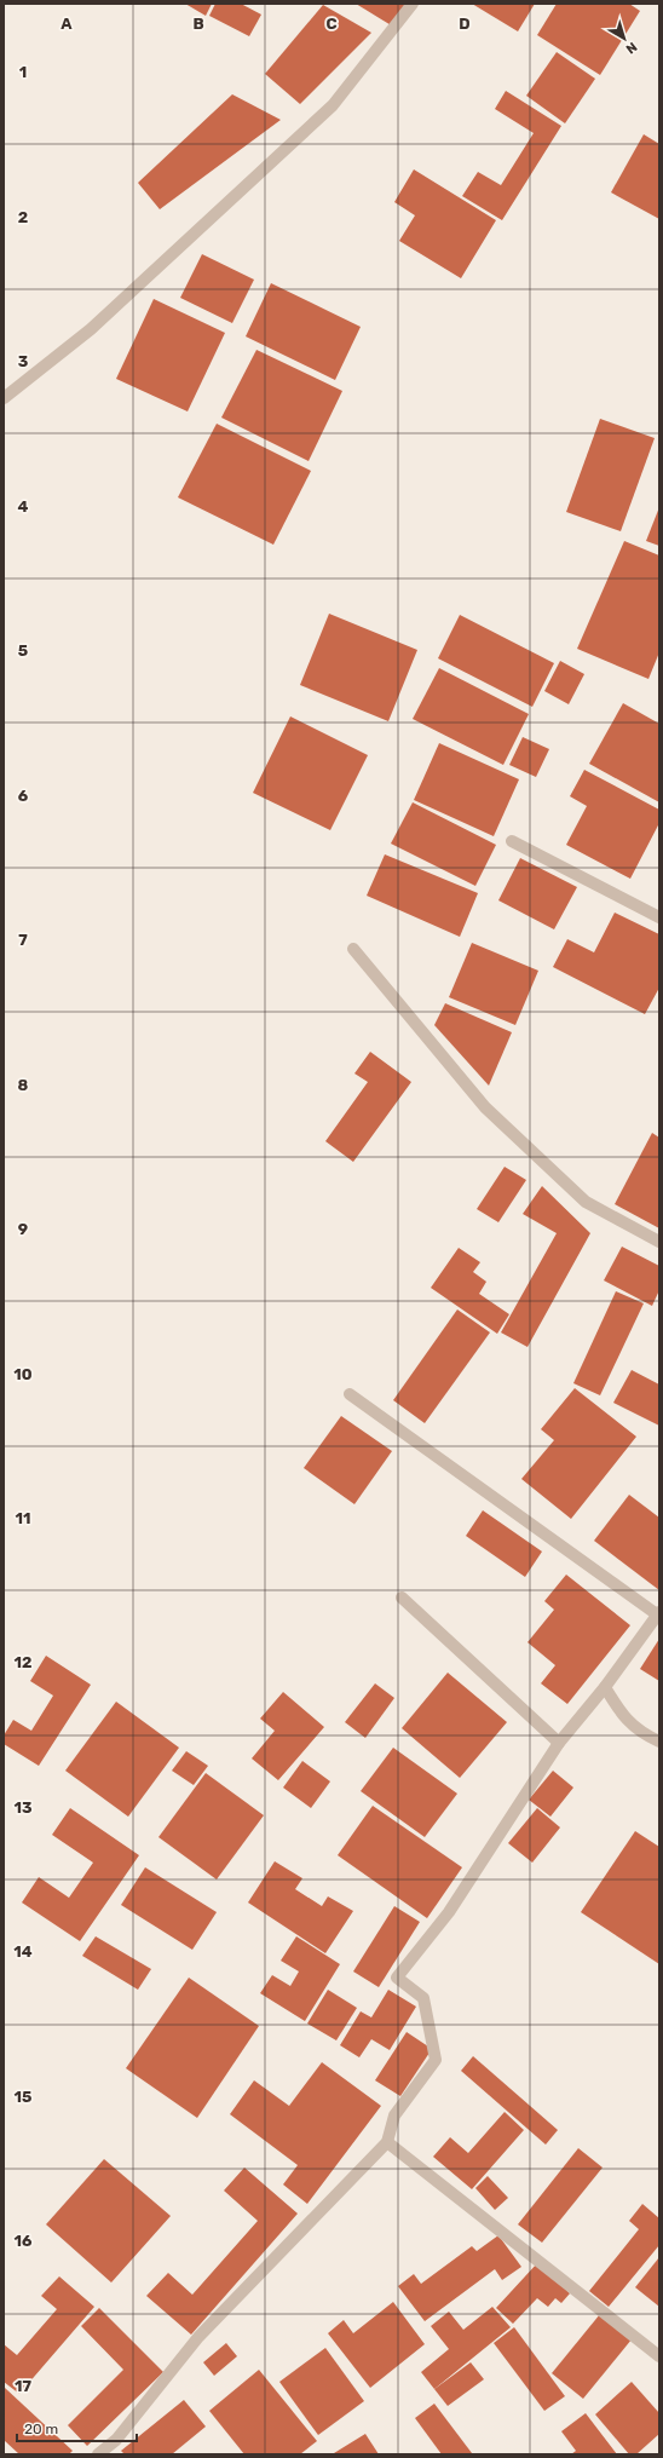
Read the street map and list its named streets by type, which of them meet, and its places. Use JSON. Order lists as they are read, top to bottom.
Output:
{
  "scale_bar": "20 m",
  "north": "bottom right",
  "grid": {
    "columns": [
      "A",
      "B",
      "C",
      "D"
    ],
    "rows": [
      "1",
      "2",
      "3",
      "4",
      "5",
      "6",
      "7",
      "8",
      "9",
      "10",
      "11",
      "12",
      "13",
      "14",
      "15",
      "16",
      "17"
    ]
  }
}
